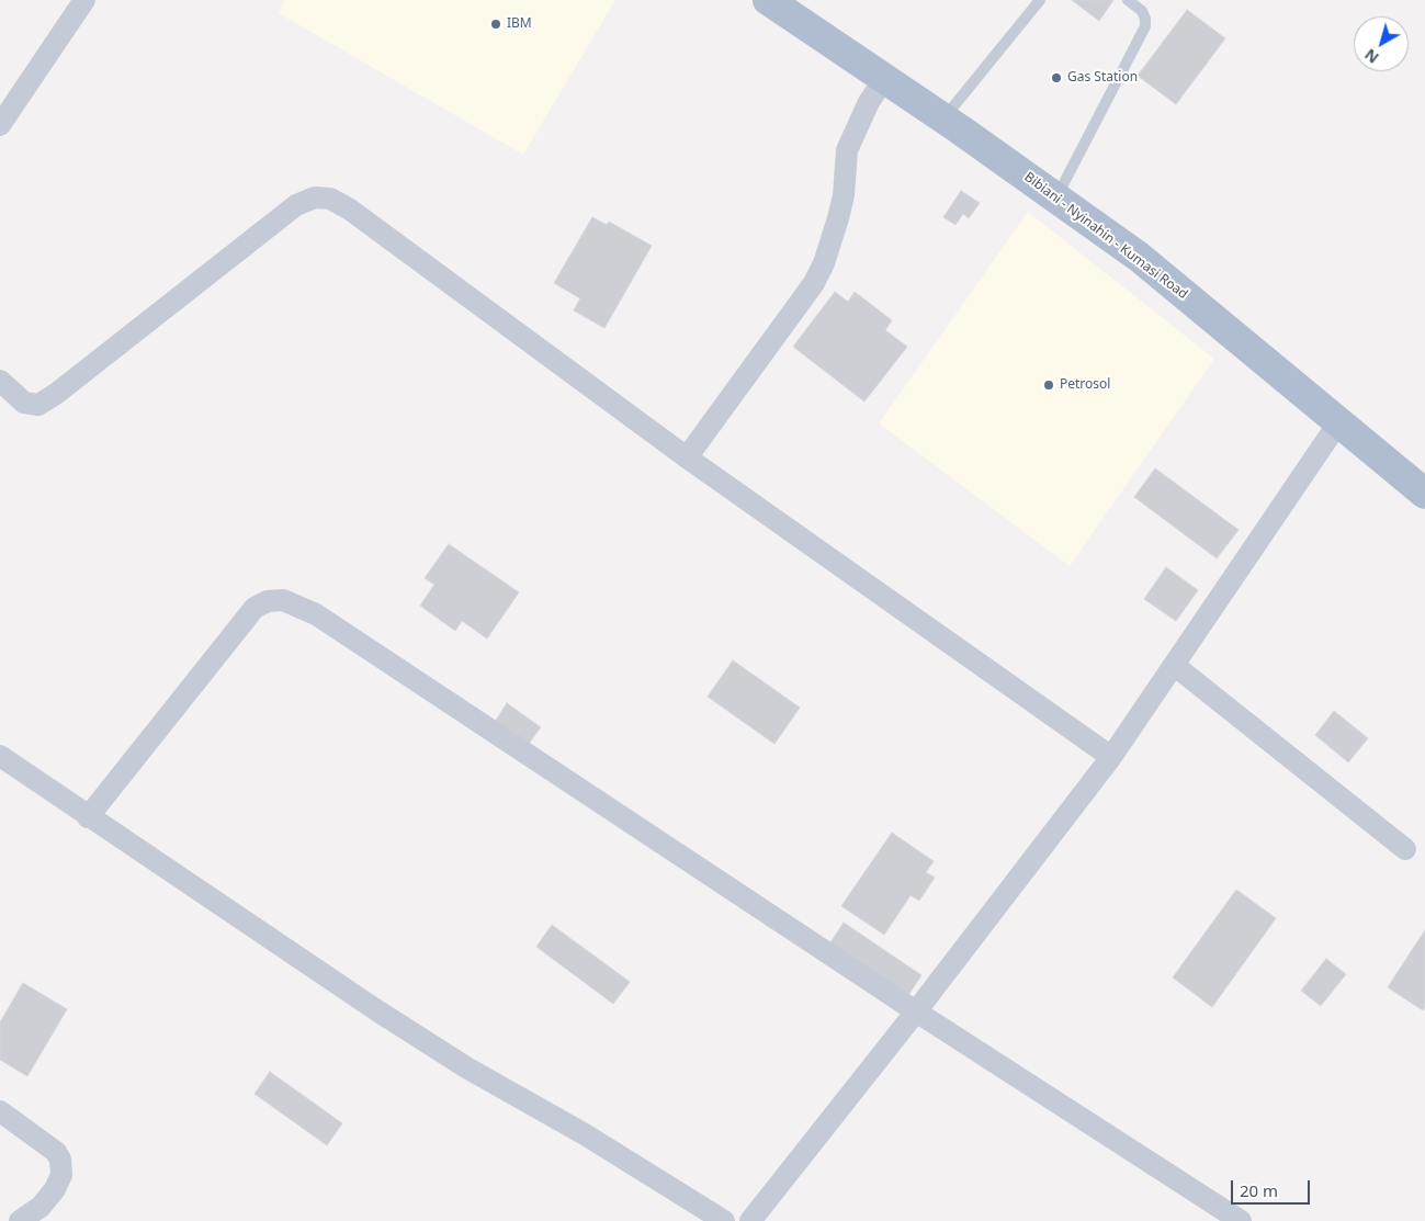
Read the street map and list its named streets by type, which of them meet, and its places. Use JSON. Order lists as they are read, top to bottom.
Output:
{
  "streets": {
    "main road": ["Bibiani - Nyinahin - Kumasi Road"]
  },
  "places": ["IBM", "Gas Station", "Petrosol"],
  "scale_bar": "20 m",
  "north": "bottom left"
}
